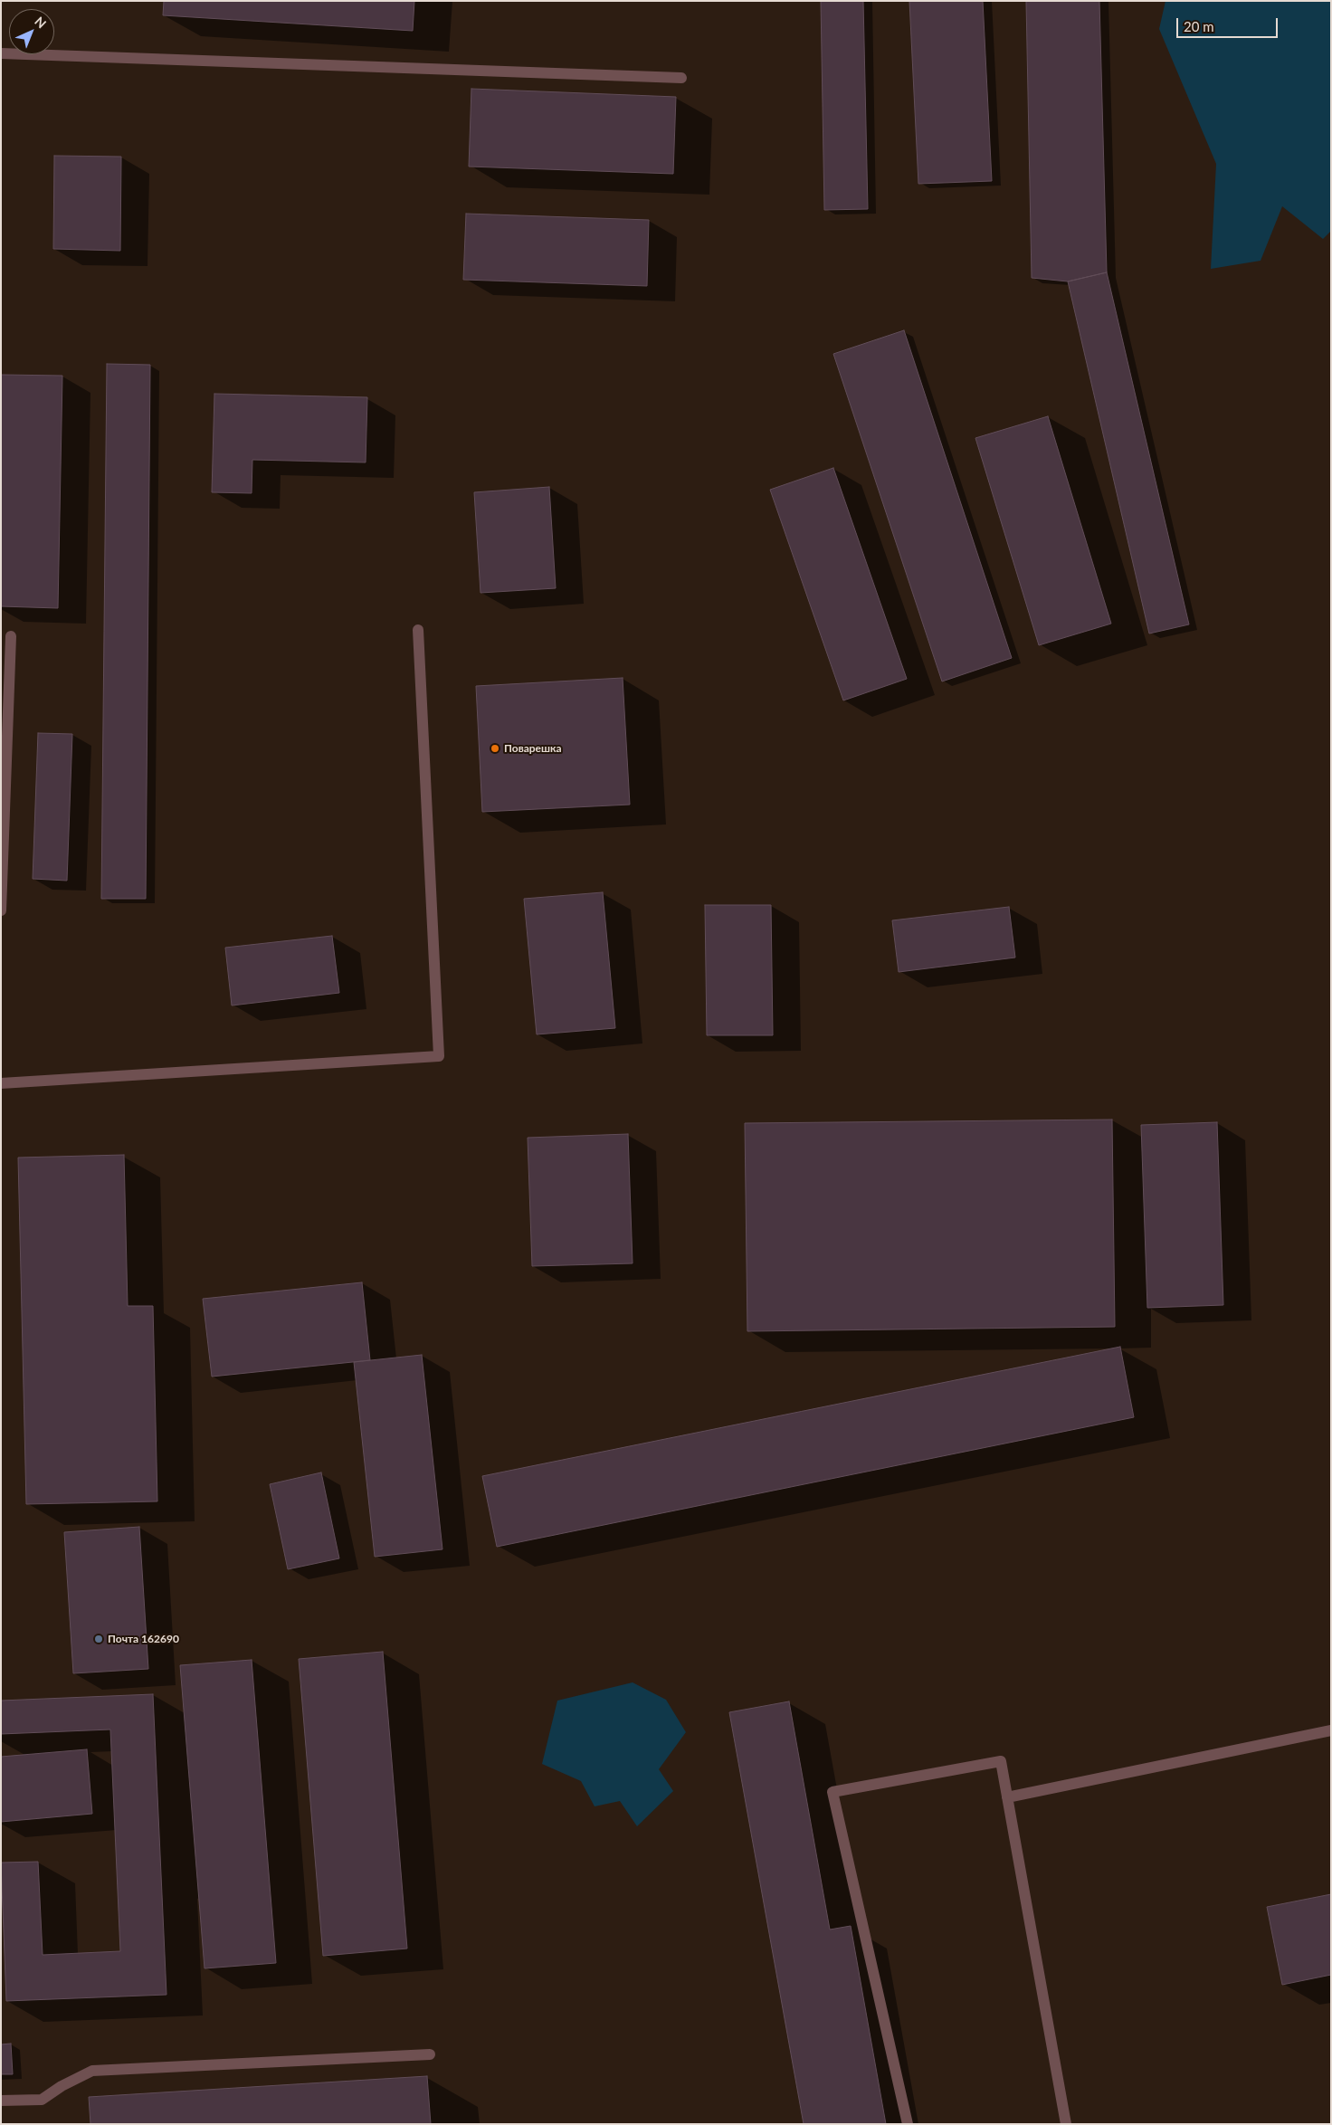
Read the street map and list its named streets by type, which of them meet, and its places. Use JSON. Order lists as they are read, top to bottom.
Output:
{
  "places": ["Поварешка", "Почта 162690"],
  "scale_bar": "20 m",
  "north": "top right"
}
